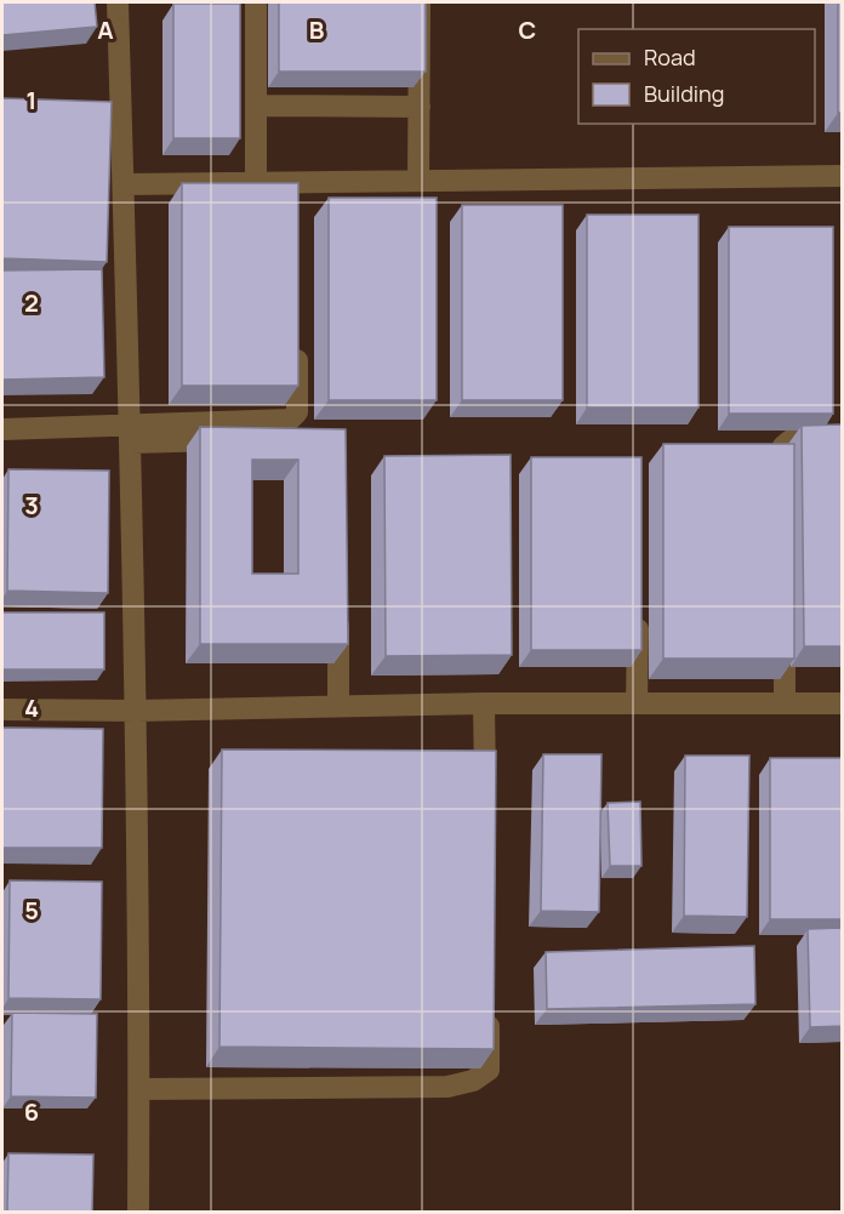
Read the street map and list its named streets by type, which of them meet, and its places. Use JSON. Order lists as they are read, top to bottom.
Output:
{
  "legend": ["Road", "Building"],
  "grid": {
    "columns": ["A", "B", "C"],
    "rows": [
      "1",
      "2",
      "3",
      "4",
      "5",
      "6"
    ]
  }
}
